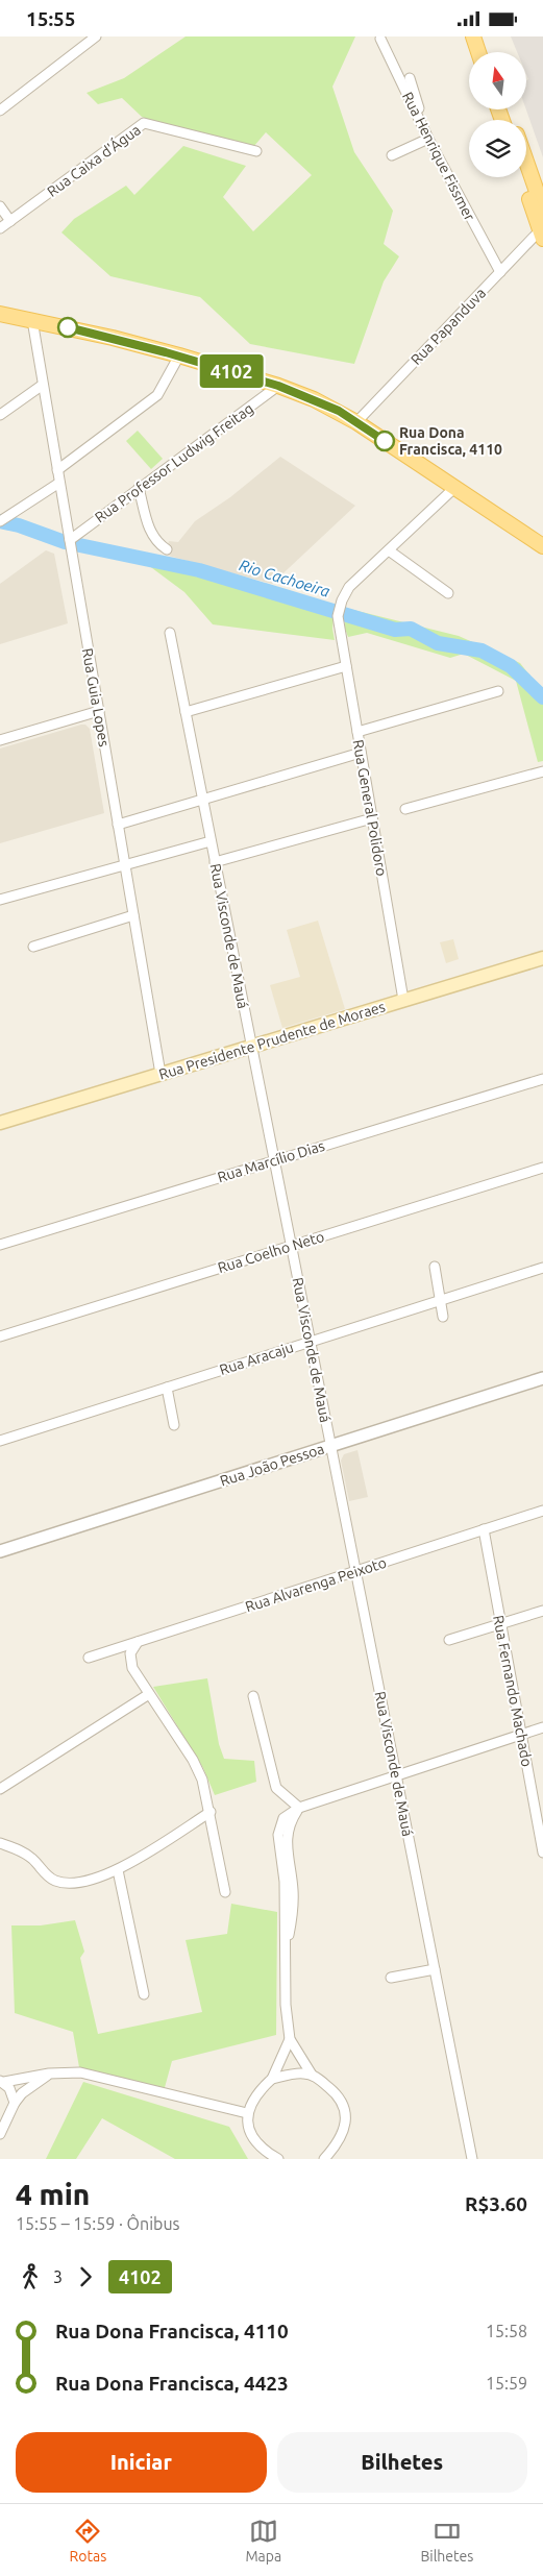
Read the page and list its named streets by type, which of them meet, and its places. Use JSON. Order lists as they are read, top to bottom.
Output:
{
  "streets": {
    "main road": ["Rua Presidente Prudente de Moraes"],
    "street": [
      "Rua Henrique Fissmer",
      "Rua Caixa d'Água",
      "Rua Papanduva",
      "Rua Professor Ludwig Freitag",
      "Rua Guia Lopes",
      "Rua General Polidoro",
      "Rua Visconde de Mauá",
      "Rua Marcílio Dias",
      "Rua Coelho Neto",
      "Rua Aracaju",
      "Rua João Pessoa",
      "Rua Alvarenga Peixoto",
      "Rua Fernando Machado"
    ]
  },
  "crossings": [
    ["Rua Henrique Fissmer", "Rua Papanduva"],
    ["Rua Professor Ludwig Freitag", "Rua Guia Lopes"],
    ["Rua Guia Lopes", "Rua Presidente Prudente de Moraes"],
    ["Rua General Polidoro", "Rua Presidente Prudente de Moraes"],
    ["Rua Visconde de Mauá", "Rua Presidente Prudente de Moraes"],
    ["Rua Visconde de Mauá", "Rua Marcílio Dias"],
    ["Rua Visconde de Mauá", "Rua Coelho Neto"],
    ["Rua Visconde de Mauá", "Rua Aracaju"],
    ["Rua Visconde de Mauá", "Rua João Pessoa"],
    ["Rua Visconde de Mauá", "Rua Alvarenga Peixoto"],
    ["Rua Alvarenga Peixoto", "Rua Fernando Machado"]
  ],
  "water": ["Rio Cachoeira"],
  "places": ["Rua Dona Francisca, 4110"],
  "lines": ["bus line 4102"],
  "north": "top",
  "page": {
    "status": "15:55",
    "on_map": "4102",
    "heading": ["4 min", "15:55 – 15:59 · Ônibus", "R$3.60"],
    "legs": ["3", "4102"],
    "list": [
      {
        "name": "Rua Dona Francisca, 4110",
        "value": "15:58"
      },
      {
        "name": "Rua Dona Francisca, 4423",
        "value": "15:59"
      }
    ],
    "buttons": ["Iniciar", "Bilhetes"],
    "tabs": ["Rotas", "Mapa", "Bilhetes"]
  }
}
